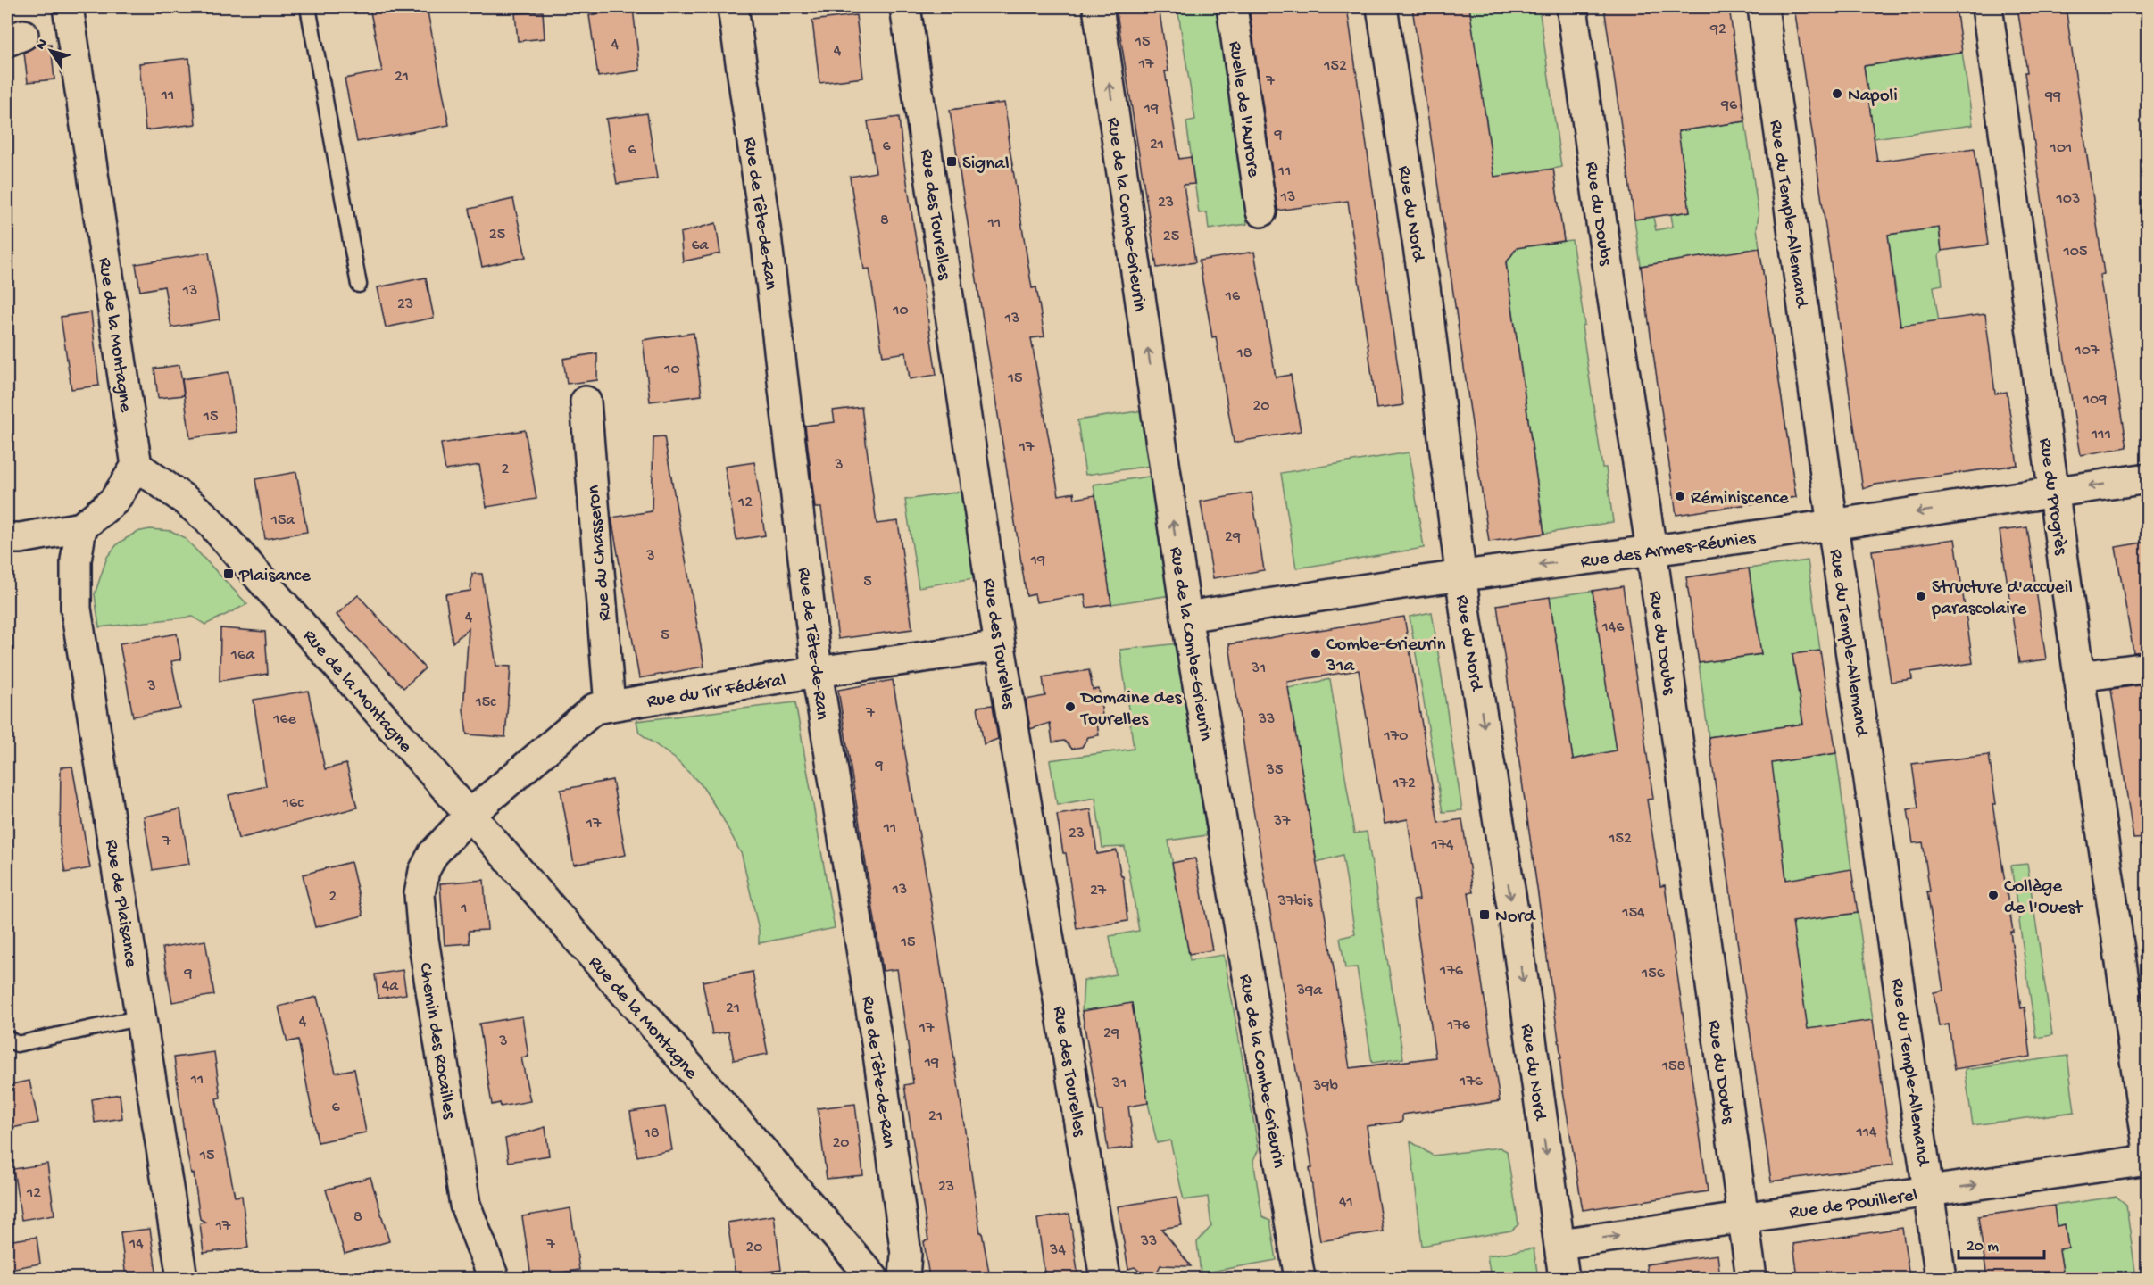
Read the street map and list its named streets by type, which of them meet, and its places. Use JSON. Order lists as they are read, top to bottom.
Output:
{
  "streets": {
    "street": [
      "Ruelle de l'Aurore",
      "Rue de Tête-de-Ran",
      "Rue du Nord",
      "Rue du Doubs",
      "Rue du Temple-Allemand",
      "Rue des Tourelles",
      "Rue de la Combe-Grieurin",
      "Rue de la Montagne",
      "Rue du Progrès",
      "Rue des Armes-Réunies",
      "Rue du Chasseron",
      "Rue du Tir Fédéral",
      "Rue de Plaisance",
      "Chemin des Rocailles",
      "Rue de Pouillerel"
    ]
  },
  "crossings": [
    ["Rue de Tête-de-Ran", "Rue du Tir Fédéral"],
    ["Rue du Nord", "Rue des Armes-Réunies"],
    ["Rue du Nord", "Rue de Pouillerel"],
    ["Rue du Doubs", "Rue des Armes-Réunies"],
    ["Rue du Doubs", "Rue de Pouillerel"],
    ["Rue du Temple-Allemand", "Rue des Armes-Réunies"],
    ["Rue du Temple-Allemand", "Rue de Pouillerel"],
    ["Rue des Tourelles", "Rue du Tir Fédéral"],
    ["Rue de la Combe-Grieurin", "Rue des Armes-Réunies"],
    ["Rue de la Montagne", "Rue du Tir Fédéral"],
    ["Rue de la Montagne", "Chemin des Rocailles"],
    ["Rue du Progrès", "Rue des Armes-Réunies"],
    ["Rue du Chasseron", "Rue du Tir Fédéral"],
    ["Rue du Tir Fédéral", "Chemin des Rocailles"]
  ],
  "one_way": [
    "Rue du Nord",
    "Rue de la Combe-Grieurin",
    "Rue des Armes-Réunies",
    "Rue de Pouillerel"
  ],
  "places": {
    "other": [
      "Napoli",
      "Réminiscence",
      "Structure d'accueil parascolaire",
      "Combe-Grieurin 31a",
      "Domaine des Tourelles",
      "Collège de l'Ouest"
    ],
    "transit": ["Signal", "Plaisance", "Nord"]
  },
  "house_numbers": [
    "92",
    "15",
    "4",
    "4",
    "17",
    "152",
    "21",
    "7",
    "11",
    "99",
    "96",
    "19",
    "9",
    "21",
    "6",
    "101",
    "6",
    "11",
    "13",
    "103",
    "23",
    "8",
    "11",
    "25",
    "25",
    "6a",
    "105",
    "13",
    "16",
    "23",
    "10",
    "13",
    "107",
    "18",
    "10",
    "15",
    "109",
    "20",
    "15",
    "111",
    "17",
    "3",
    "2",
    "12",
    "15a",
    "29",
    "3",
    "19",
    "5",
    "4",
    "146",
    "5",
    "16a",
    "31",
    "3",
    "15c",
    "7",
    "16e",
    "33",
    "170",
    "9",
    "35",
    "172",
    "16c",
    "37",
    "17",
    "11",
    "23",
    "152",
    "7",
    "174",
    "13",
    "27",
    "2",
    "37bis",
    "1",
    "154",
    "15",
    "176",
    "9",
    "156",
    "4a",
    "39a",
    "21",
    "4",
    "176",
    "17",
    "29",
    "3",
    "19",
    "158",
    "11",
    "176",
    "31",
    "39b",
    "6",
    "21",
    "114",
    "18",
    "20",
    "15",
    "23",
    "12",
    "41",
    "8",
    "17",
    "33",
    "14",
    "7",
    "20",
    "34"
  ],
  "scale_bar": "20 m",
  "north": "top left"
}
